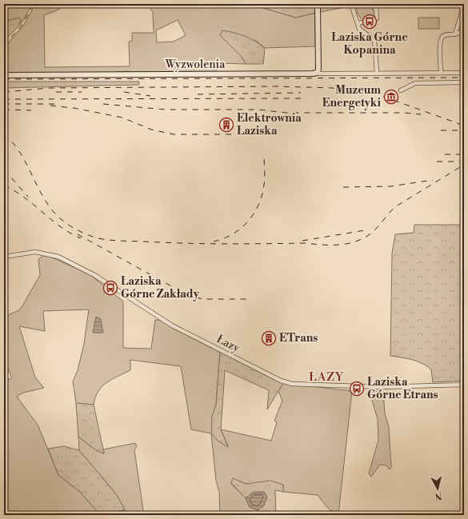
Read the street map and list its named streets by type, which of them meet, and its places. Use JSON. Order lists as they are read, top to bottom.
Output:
{
  "streets": {
    "street": ["Wyzwolenia", "Łazy"]
  },
  "districts": ["ŁAZY"],
  "places": {
    "bus stop": ["Łaziska Górne Kopanina", "Łaziska Górne Zakłady", "Łaziska Górne Etrans"],
    "museum": ["Muzeum Energetyki"],
    "building": ["Elektrownia Łaziska", "ETrans"]
  },
  "north": "bottom"
}
